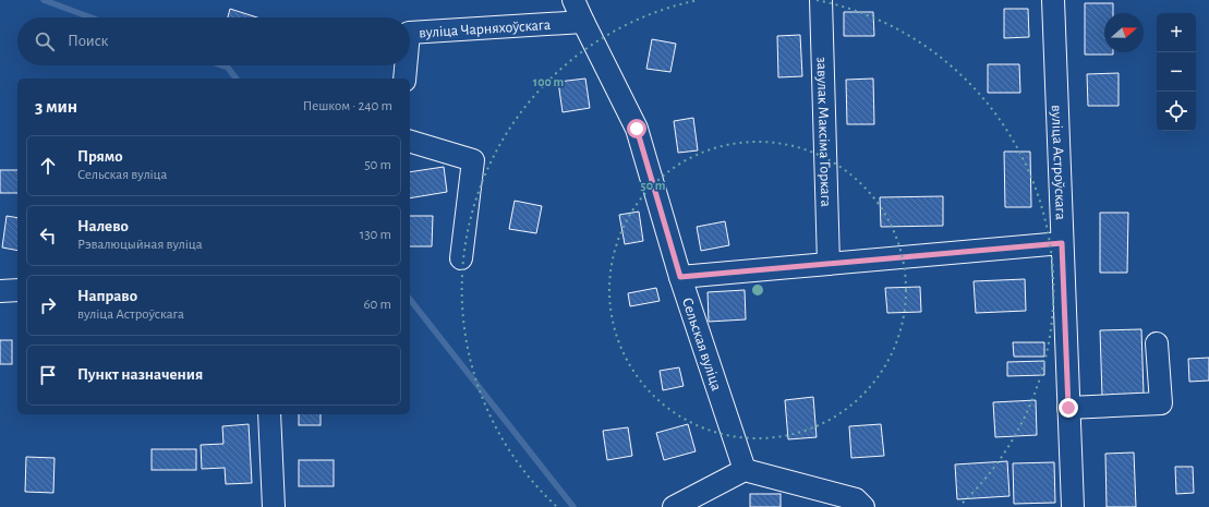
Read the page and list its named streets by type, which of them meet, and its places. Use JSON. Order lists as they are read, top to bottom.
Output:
{
  "streets": {
    "street": [
      "вуліца Чарняхоўскага",
      "завулак Максіма Горкага",
      "вуліца Астроўскага",
      "Сельская вуліца"
    ]
  },
  "crossings": [
    ["вуліца Чарняхоўскага", "Сельская вуліца"]
  ],
  "north": "right",
  "page": {
    "map_buttons": ["+", "−"],
    "search": "Поиск",
    "heading": ["3 мин", "Пешком · 240 m"],
    "list": [
      ["Прямо", "Сельская вуліца", "50 m"],
      ["Налево", "Рэвалюцыйная вуліца", "130 m"],
      ["Направо", "вуліца Астроўскага", "60 m"],
      "Пункт назначения"
    ]
  },
  "rings": ["100 m", "50 m"]
}
